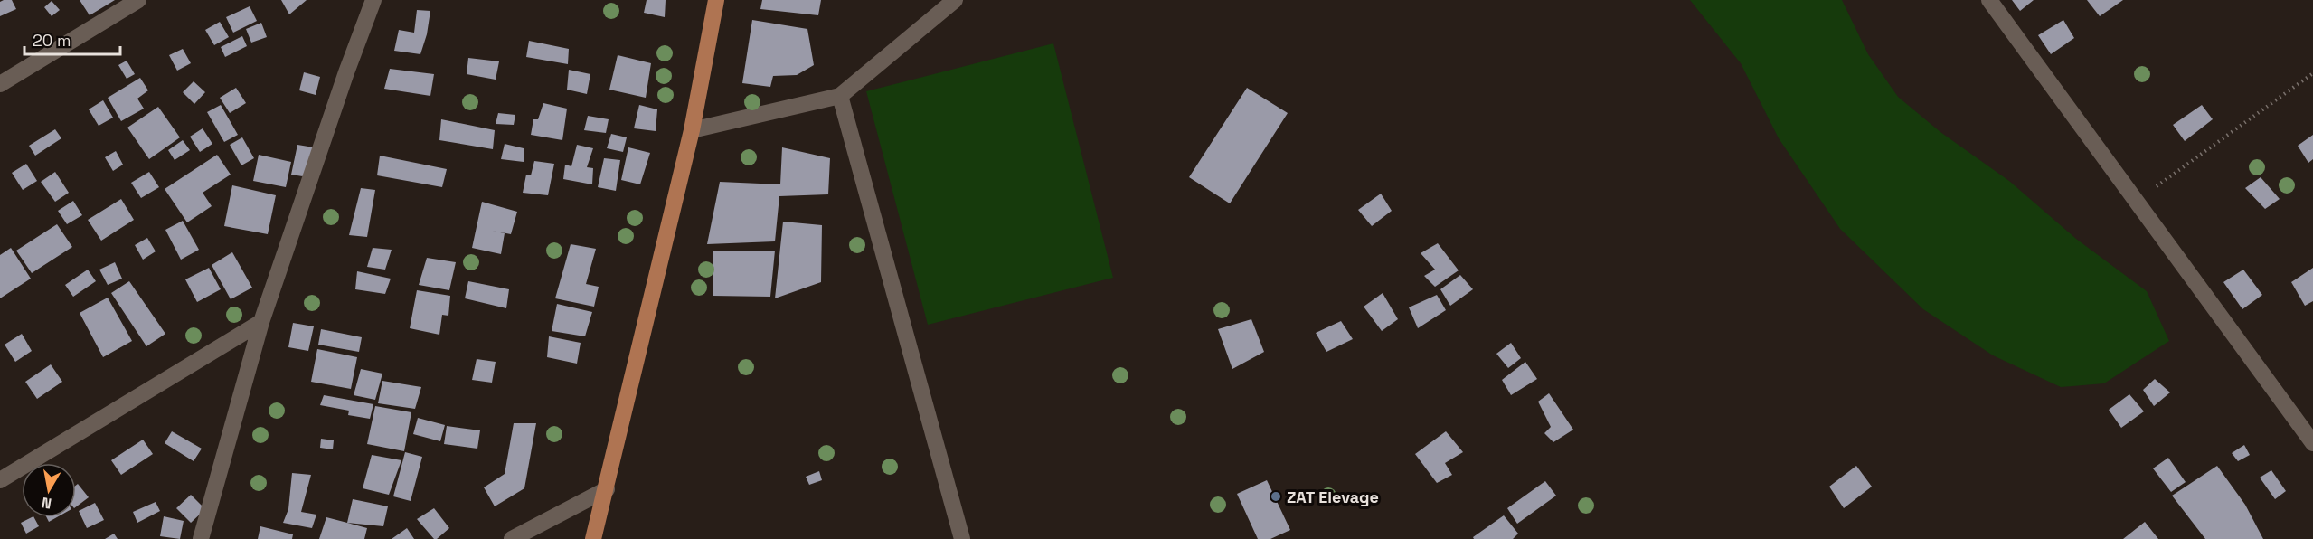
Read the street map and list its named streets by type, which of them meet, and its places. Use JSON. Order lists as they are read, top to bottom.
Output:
{
  "places": ["ZAT Elevage"],
  "scale_bar": "20 m",
  "north": "bottom"
}
